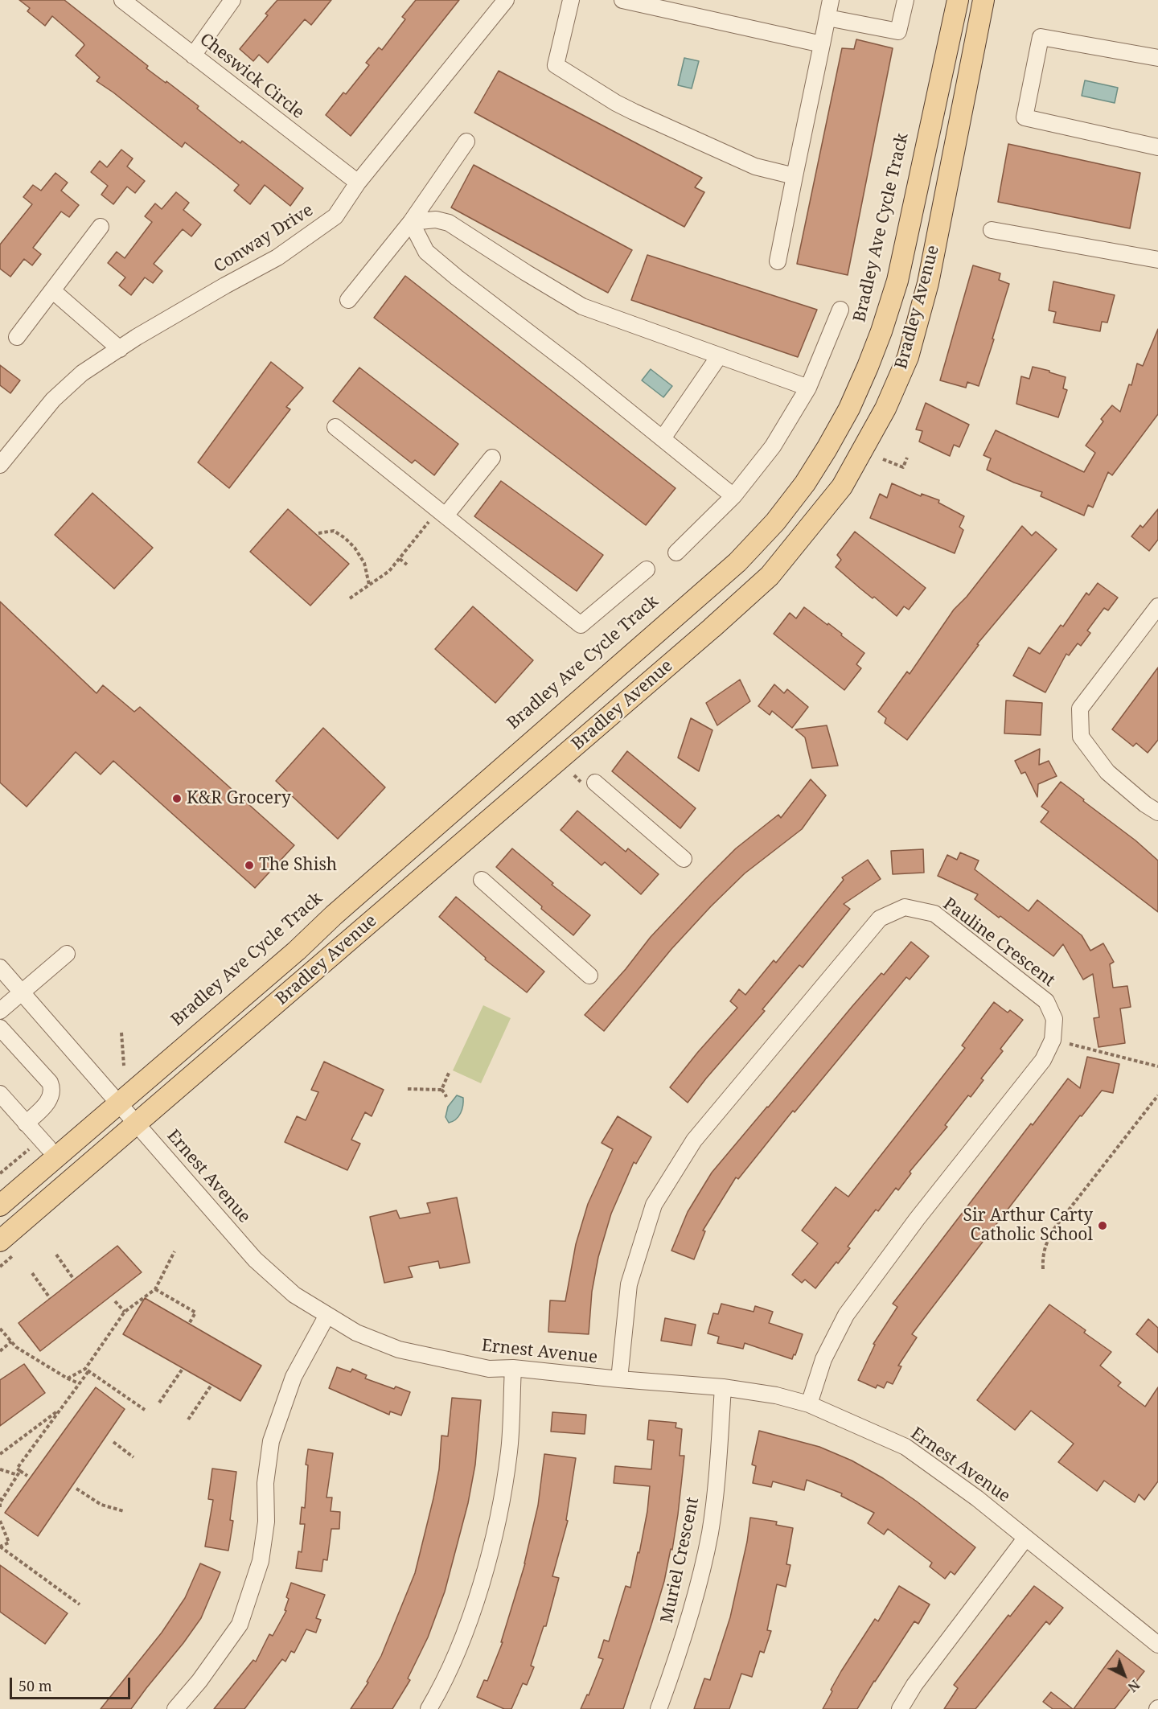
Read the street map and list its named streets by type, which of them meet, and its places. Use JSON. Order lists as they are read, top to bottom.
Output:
{
  "streets": {
    "main road": ["Bradley Avenue"],
    "street": [
      "Cheswick Circle",
      "Conway Drive",
      "Pauline Crescent",
      "Ernest Avenue",
      "Muriel Crescent"
    ]
  },
  "crossings": [
    ["Cheswick Circle", "Conway Drive"],
    ["Bradley Avenue", "Ernest Avenue"],
    ["Pauline Crescent", "Ernest Avenue"],
    ["Ernest Avenue", "Muriel Crescent"]
  ],
  "places": ["K&R Grocery", "The Shish", "Sir Arthur Carty Catholic School"],
  "scale_bar": "50 m",
  "north": "bottom right"
}
